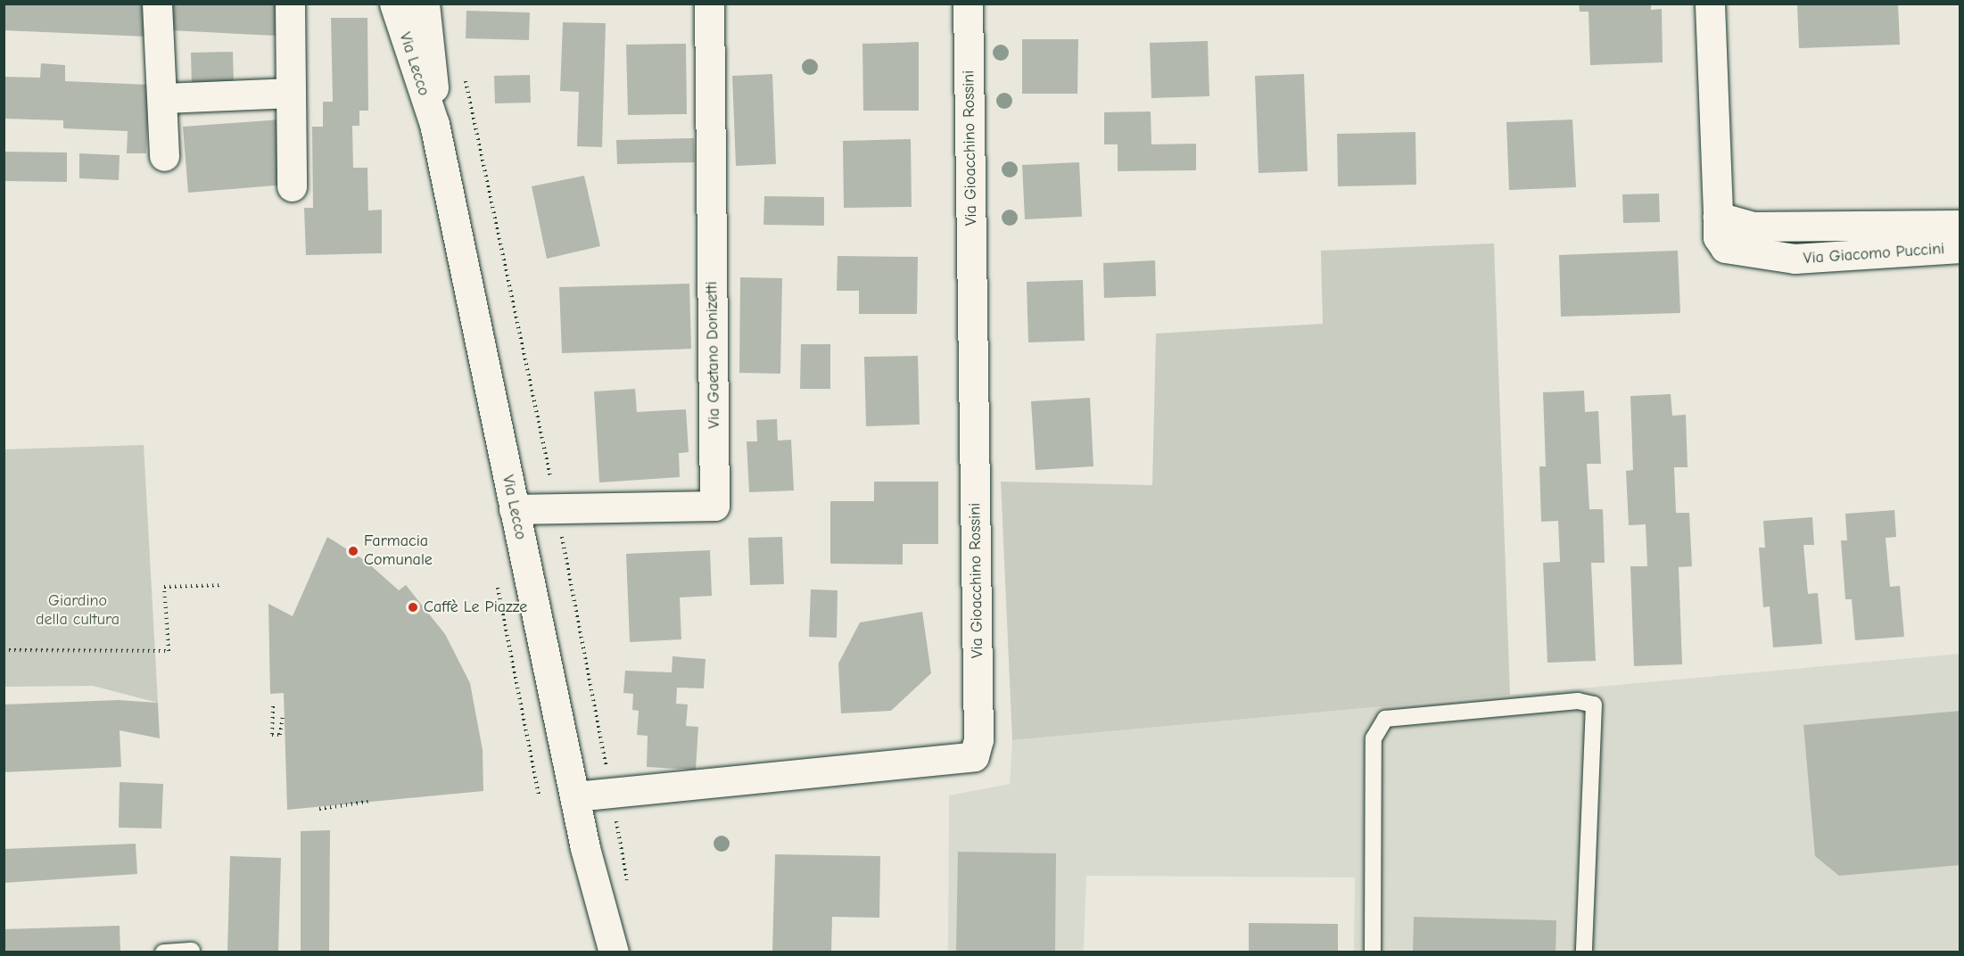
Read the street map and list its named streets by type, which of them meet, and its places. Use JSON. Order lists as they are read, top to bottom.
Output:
{
  "streets": {
    "street": [
      "Via Lecco",
      "Via Gioacchino Rossini",
      "Via Giacomo Puccini",
      "Via Gaetano Donizetti"
    ]
  },
  "crossings": [
    ["Via Lecco", "Via Gioacchino Rossini"],
    ["Via Lecco", "Via Gaetano Donizetti"]
  ],
  "parks": ["Giardino della cultura"],
  "places": ["Farmacia Comunale", "Caffè Le Piazze"]
}
